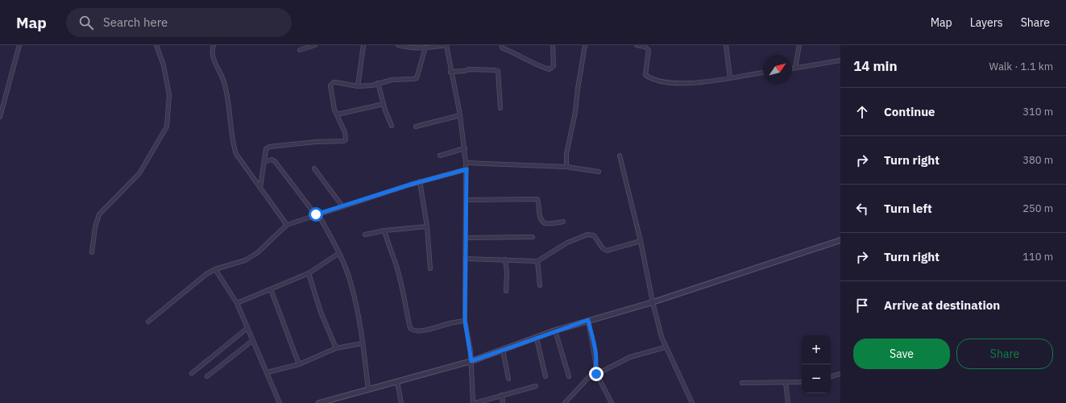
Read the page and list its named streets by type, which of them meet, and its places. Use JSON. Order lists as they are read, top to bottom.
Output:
{
  "north": "top right",
  "page": {
    "header": "Map",
    "search": "Search here",
    "nav": ["Map", "Layers", "Share"],
    "heading": ["14 min", "Walk · 1.1 km"],
    "list": [
      ["Continue", "310 m"],
      ["Turn right", "380 m"],
      ["Turn left", "250 m"],
      ["Turn right", "110 m"],
      "Arrive at destination"
    ],
    "buttons": ["Save", "Share"],
    "map_buttons": ["+", "−"]
  }
}
